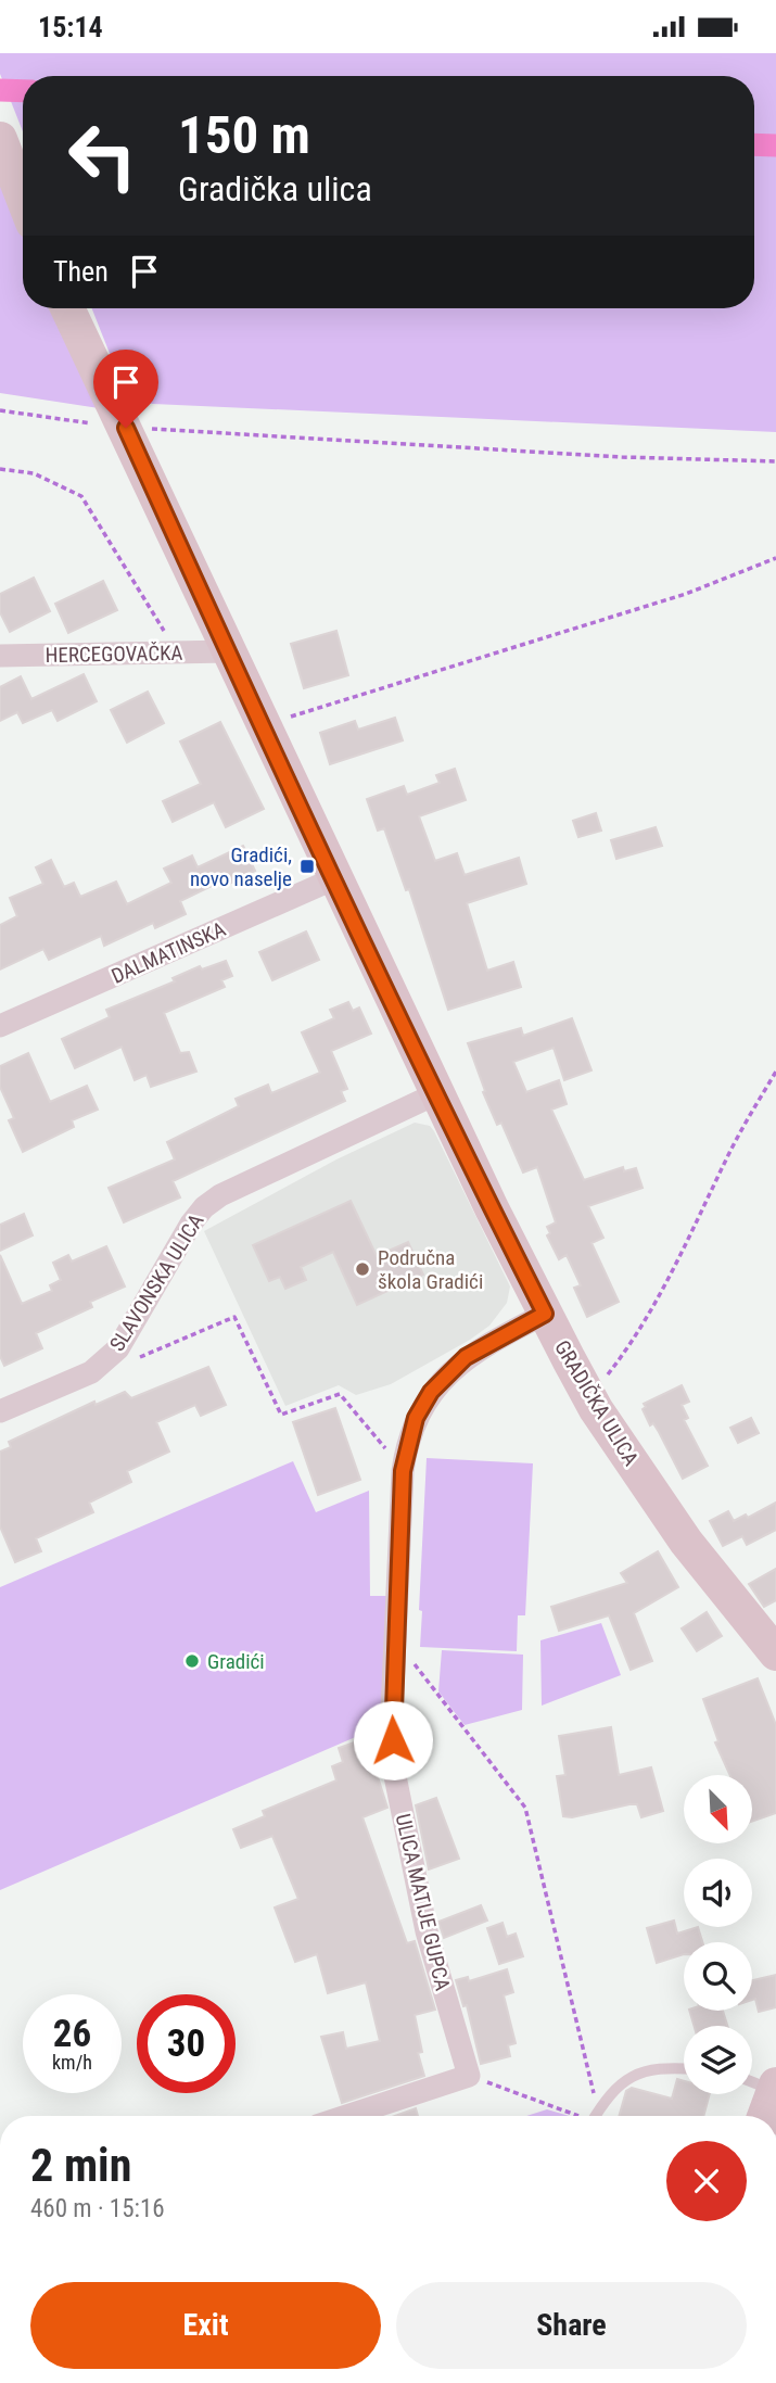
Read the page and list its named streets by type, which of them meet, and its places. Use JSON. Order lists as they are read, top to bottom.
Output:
{
  "streets": {
    "street": [
      "HERCEGOVAČKA",
      "DALMATINSKA",
      "SLAVONSKA ULICA",
      "GRADIČKA ULICA",
      "ULICA MATIJE GUPCA"
    ]
  },
  "crossings": [
    ["HERCEGOVAČKA", "GRADIČKA ULICA"],
    ["DALMATINSKA", "GRADIČKA ULICA"],
    ["SLAVONSKA ULICA", "GRADIČKA ULICA"],
    ["GRADIČKA ULICA", "ULICA MATIJE GUPCA"]
  ],
  "places": {
    "transit": ["Gradići, novo naselje"],
    "other": ["Područna škola Gradići", "Gradići"]
  },
  "north": "bottom right",
  "page": {
    "status": "15:14",
    "turn": ["150 m", "Gradička ulica"],
    "then": "Then",
    "speed": "26 km/h",
    "limit": "30",
    "heading": ["2 min", "460 m · 15:16"],
    "buttons": ["Exit", "Share"]
  }
}
